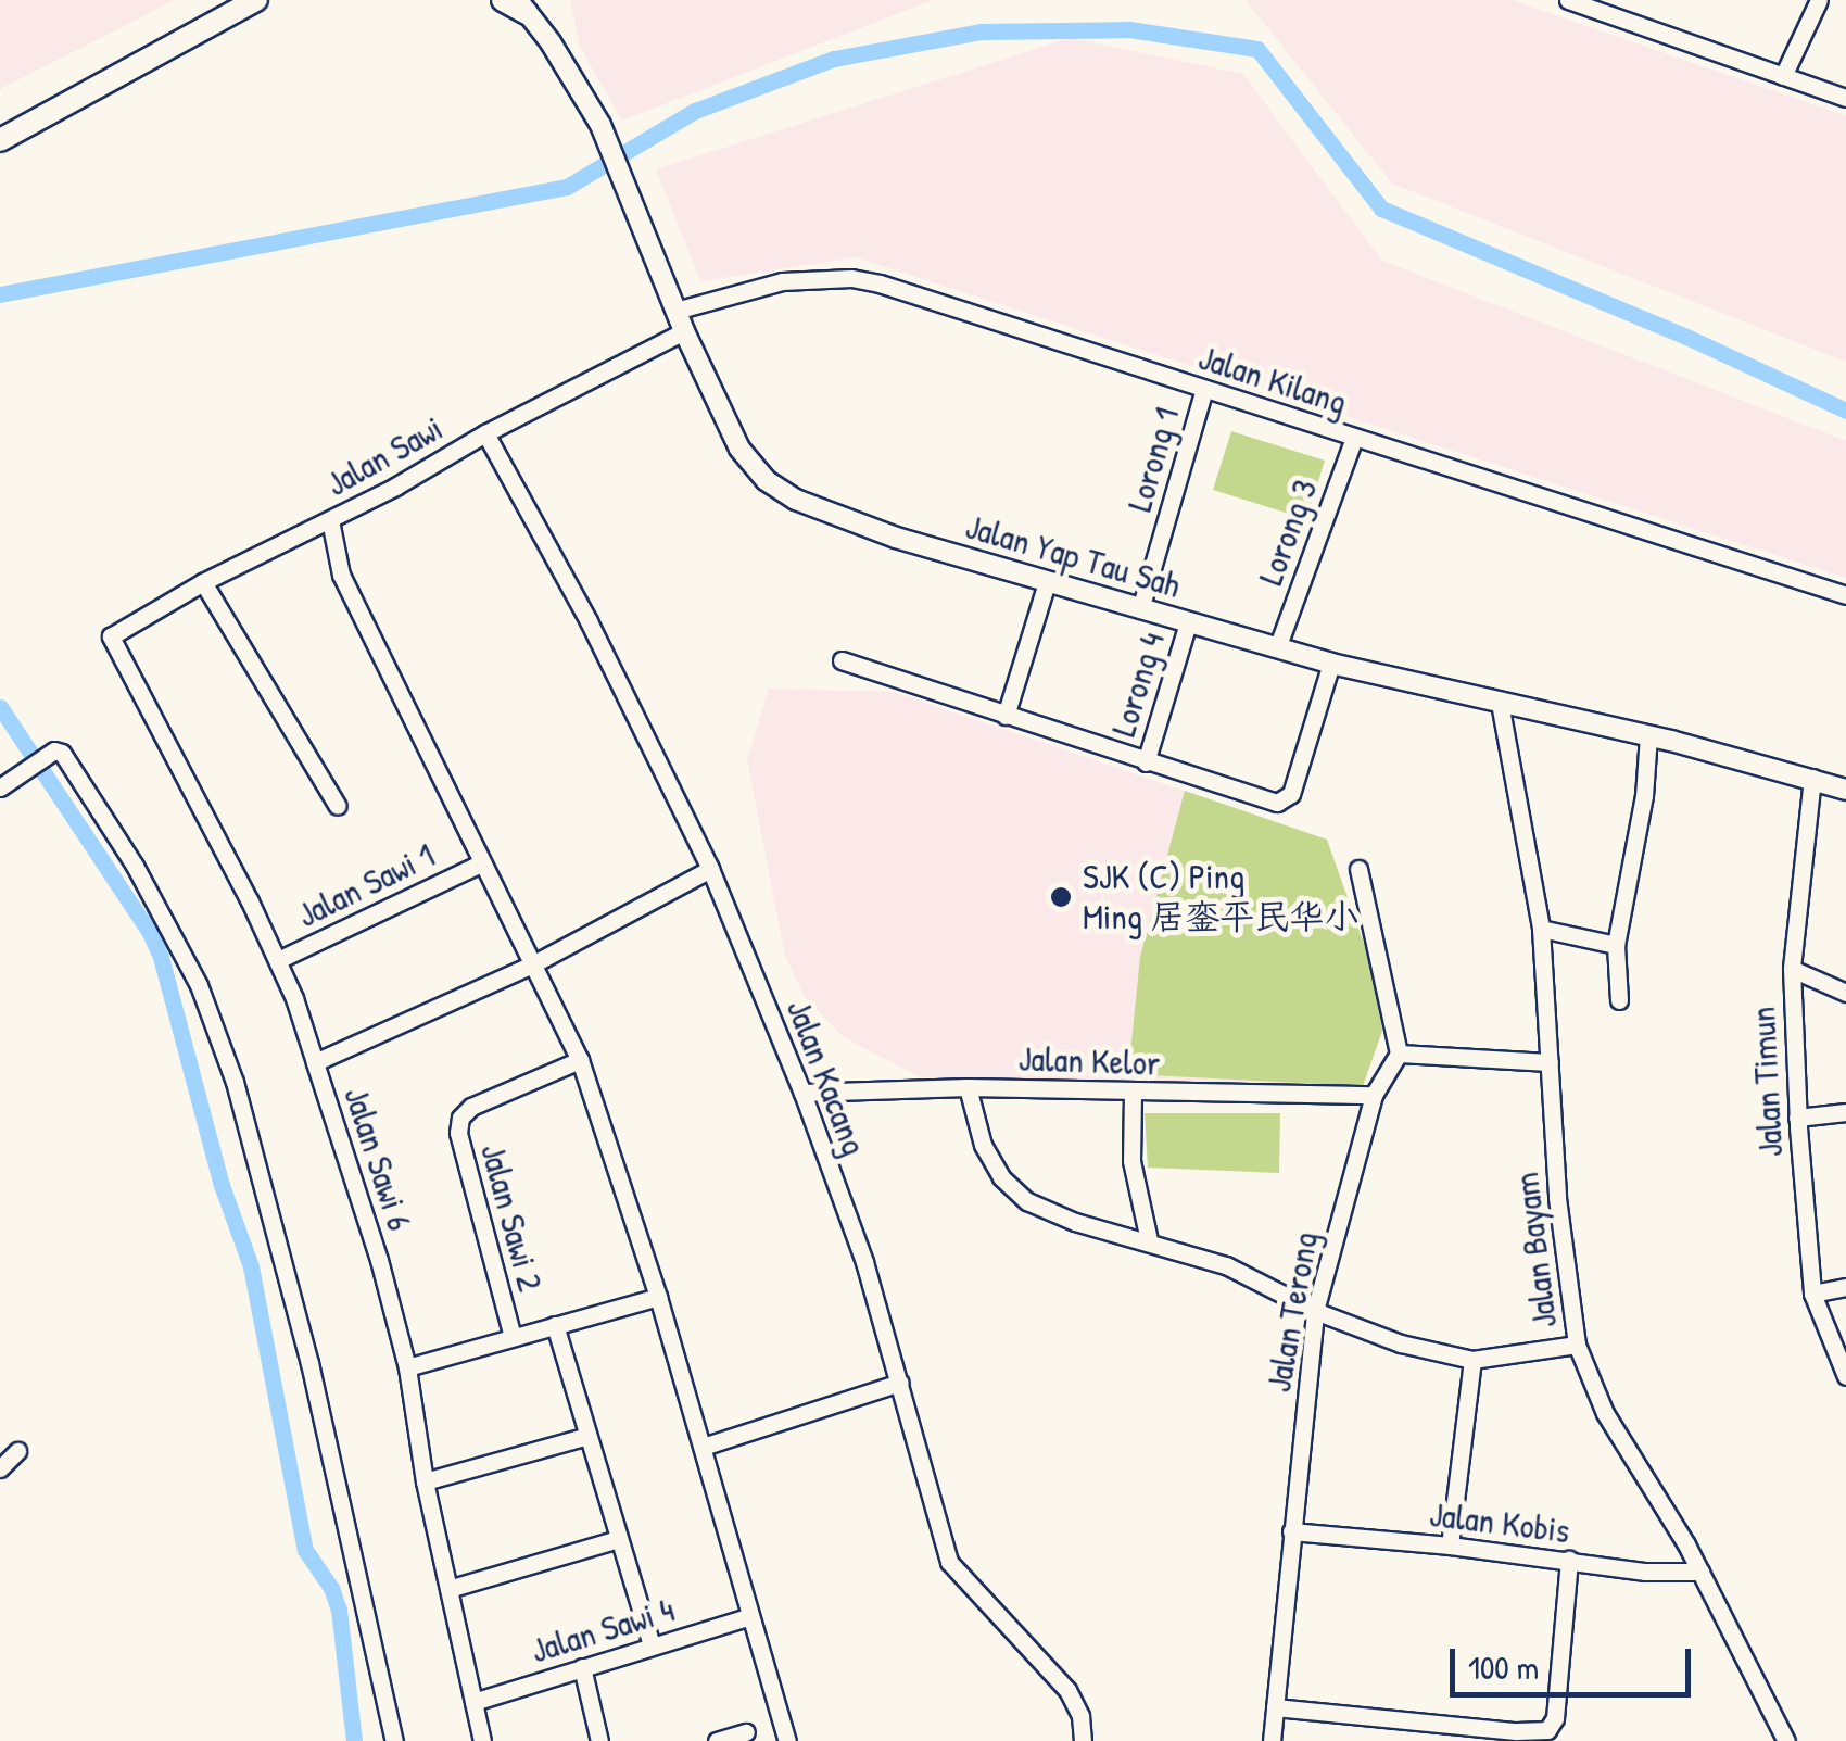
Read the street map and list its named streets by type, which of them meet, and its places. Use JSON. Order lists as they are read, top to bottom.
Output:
{
  "streets": {
    "street": [
      "Jalan Kilang",
      "Jalan Sawi",
      "Lorong 1",
      "Lorong 3",
      "Jalan Yap Tau Sah",
      "Lorong 4",
      "Jalan Sawi 1",
      "Jalan Kelor",
      "Jalan Kacang",
      "Jalan Timun",
      "Jalan Sawi 6",
      "Jalan Sawi 2",
      "Jalan Bayam",
      "Jalan Terong",
      "Jalan Kobis",
      "Jalan Sawi 4"
    ]
  },
  "crossings": [
    ["Jalan Kilang", "Lorong 1"],
    ["Jalan Kilang", "Lorong 3"],
    ["Jalan Kilang", "Jalan Yap Tau Sah"],
    ["Jalan Sawi", "Jalan Yap Tau Sah"],
    ["Jalan Sawi", "Jalan Kacang"],
    ["Jalan Sawi", "Jalan Sawi 6"],
    ["Lorong 1", "Jalan Yap Tau Sah"],
    ["Lorong 3", "Jalan Yap Tau Sah"],
    ["Jalan Yap Tau Sah", "Lorong 4"],
    ["Jalan Yap Tau Sah", "Jalan Timun"],
    ["Jalan Yap Tau Sah", "Jalan Bayam"],
    ["Jalan Sawi 1", "Jalan Sawi 6"],
    ["Jalan Kelor", "Jalan Kacang"],
    ["Jalan Kelor", "Jalan Terong"],
    ["Jalan Sawi 6", "Jalan Sawi 4"],
    ["Jalan Bayam", "Jalan Kobis"],
    ["Jalan Terong", "Jalan Kobis"]
  ],
  "places": ["SJK (C) Ping Ming 居銮平民华小"],
  "scale_bar": "100 m"
}
